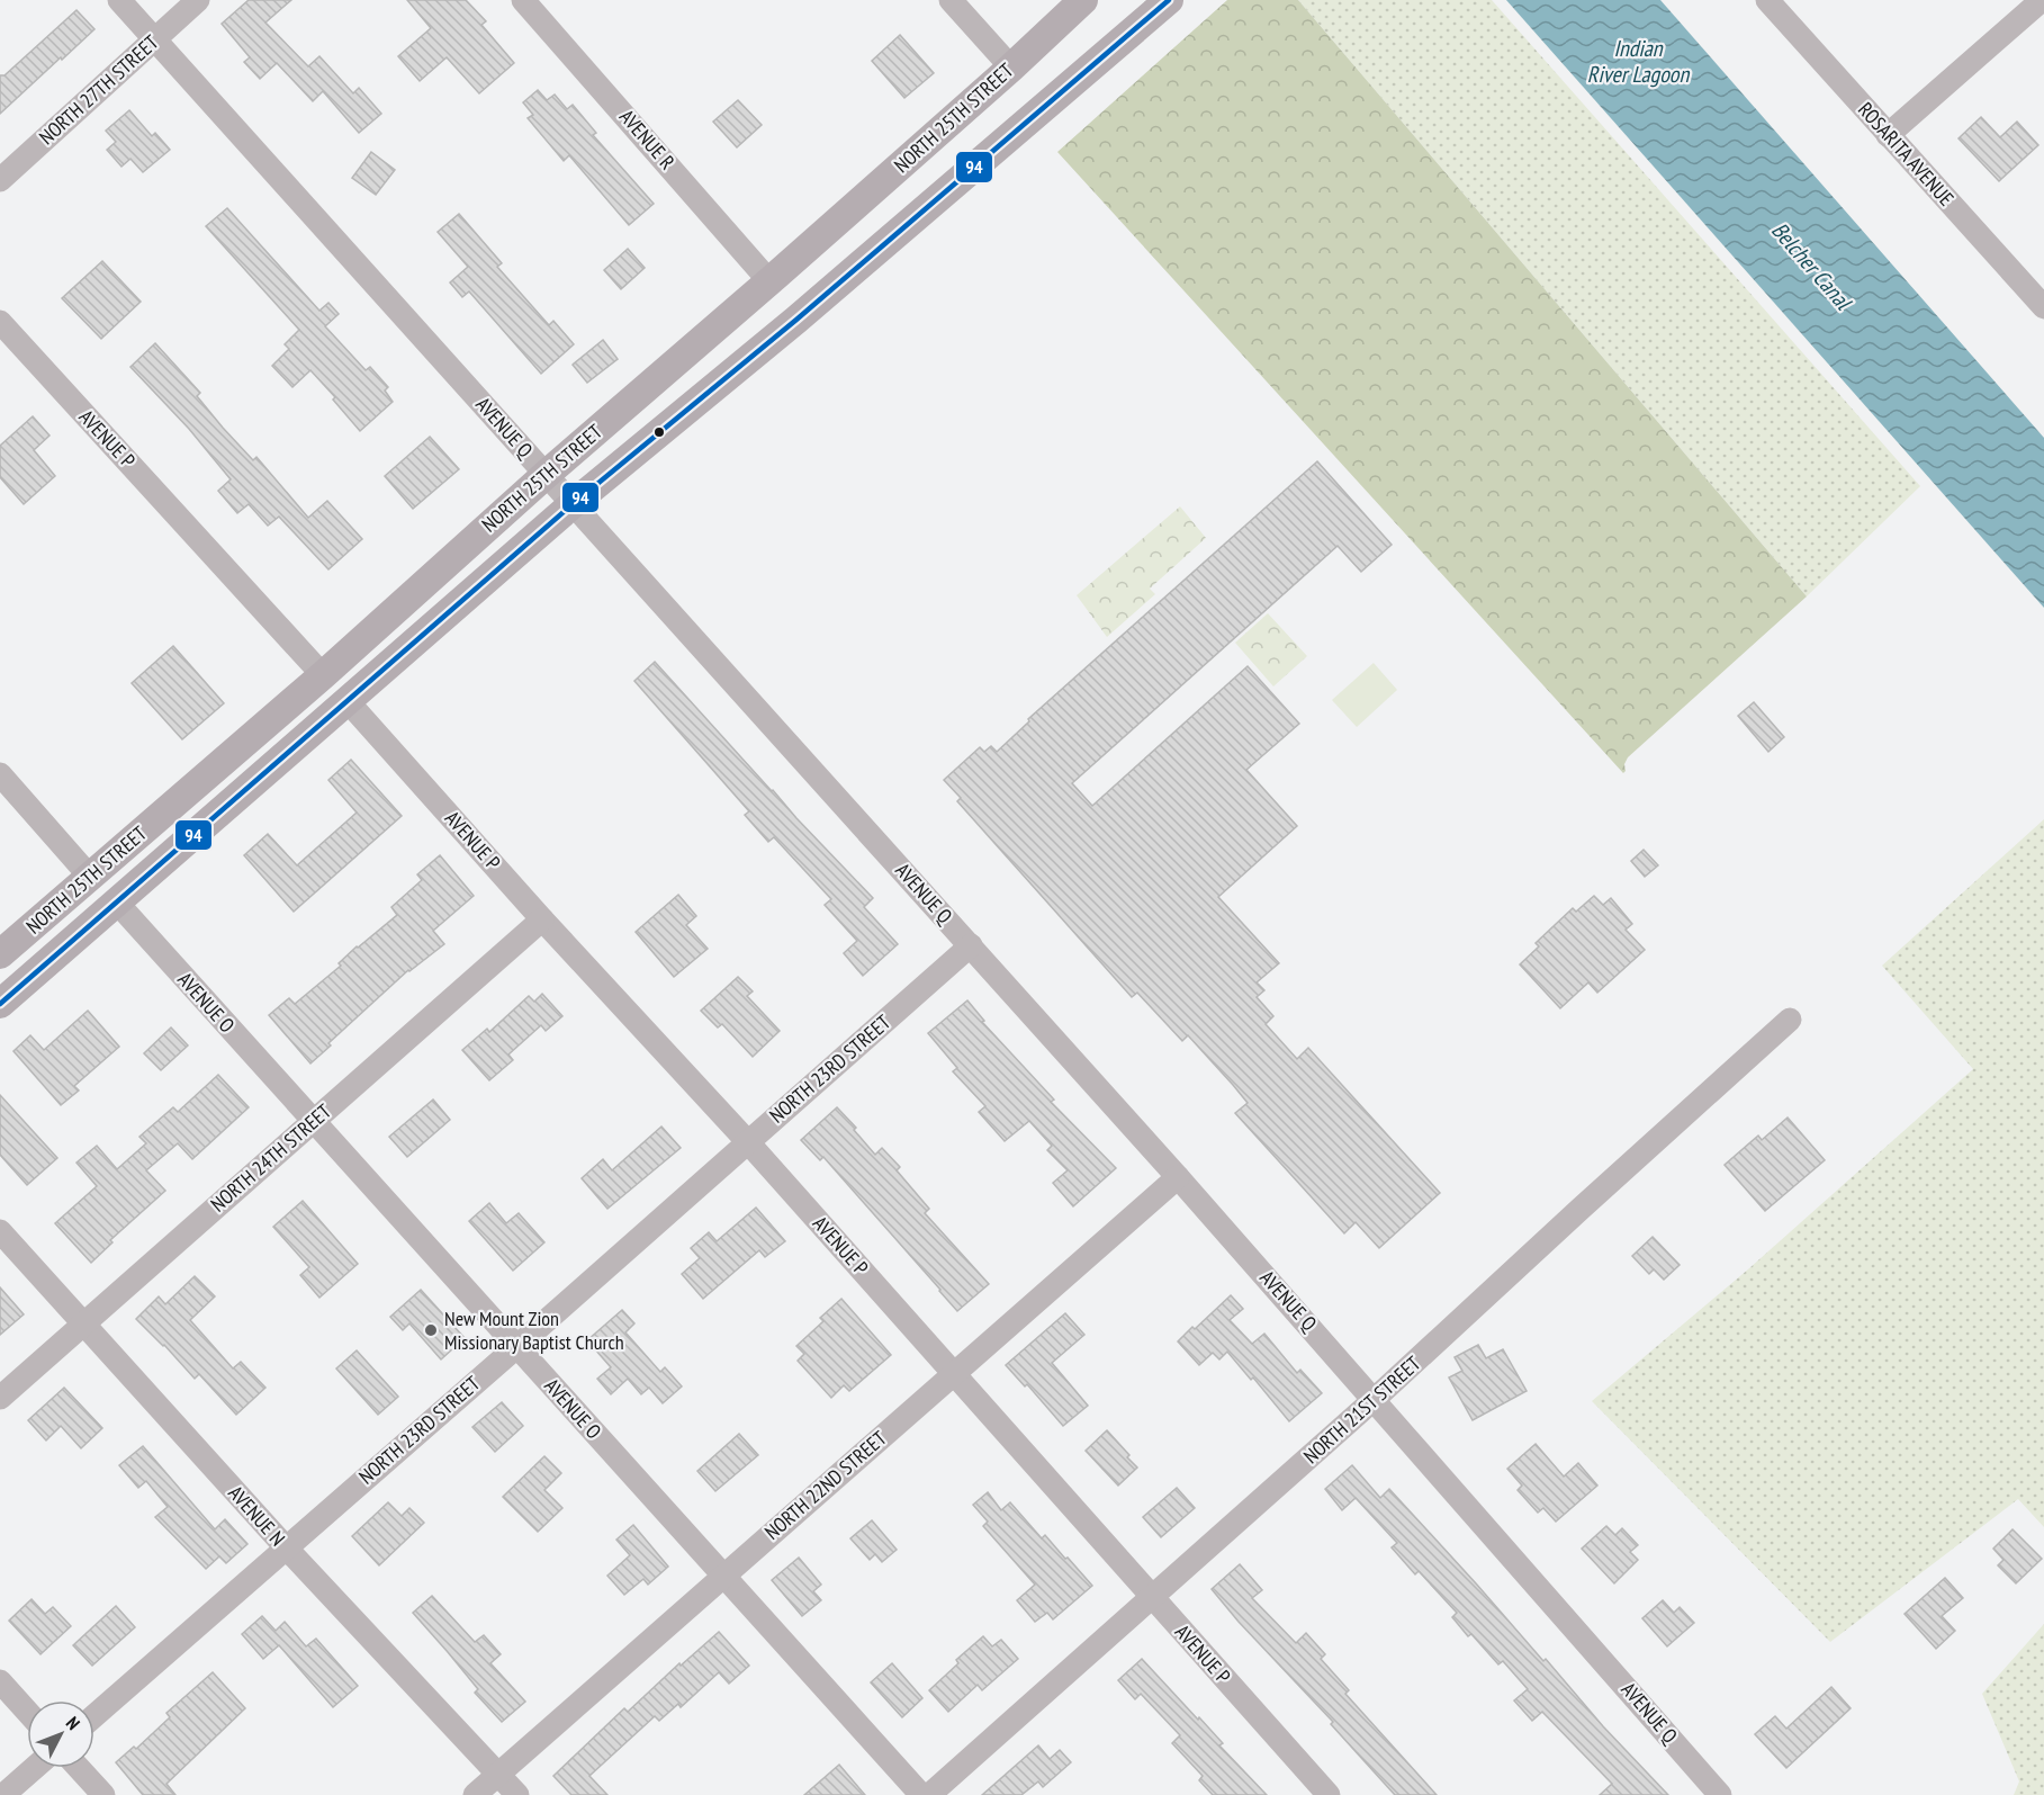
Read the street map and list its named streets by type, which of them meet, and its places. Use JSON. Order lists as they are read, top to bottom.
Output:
{
  "streets": {
    "main road": ["NORTH 25TH STREET"],
    "street": [
      "NORTH 27TH STREET",
      "AVENUE R",
      "ROSARITA AVENUE",
      "AVENUE Q",
      "AVENUE P",
      "AVENUE O",
      "NORTH 23RD STREET",
      "NORTH 24TH STREET",
      "NORTH 21ST STREET",
      "NORTH 22ND STREET",
      "AVENUE N"
    ]
  },
  "crossings": [
    ["NORTH 27TH STREET", "AVENUE Q"],
    ["NORTH 25TH STREET", "AVENUE R"],
    ["NORTH 25TH STREET", "AVENUE Q"],
    ["NORTH 25TH STREET", "AVENUE P"],
    ["NORTH 25TH STREET", "AVENUE O"],
    ["AVENUE Q", "NORTH 23RD STREET"],
    ["AVENUE Q", "NORTH 21ST STREET"],
    ["AVENUE Q", "NORTH 22ND STREET"],
    ["AVENUE P", "NORTH 23RD STREET"],
    ["AVENUE P", "NORTH 24TH STREET"],
    ["AVENUE P", "NORTH 21ST STREET"],
    ["AVENUE P", "NORTH 22ND STREET"],
    ["AVENUE O", "NORTH 23RD STREET"],
    ["AVENUE O", "NORTH 24TH STREET"],
    ["AVENUE O", "NORTH 22ND STREET"],
    ["NORTH 23RD STREET", "AVENUE N"],
    ["NORTH 24TH STREET", "AVENUE N"],
    ["NORTH 22ND STREET", "AVENUE N"]
  ],
  "water": ["Indian River Lagoon", "Belcher Canal"],
  "places": ["New Mount Zion Missionary Baptist Church"],
  "lines": ["transit line 94"],
  "north": "top right"
}
